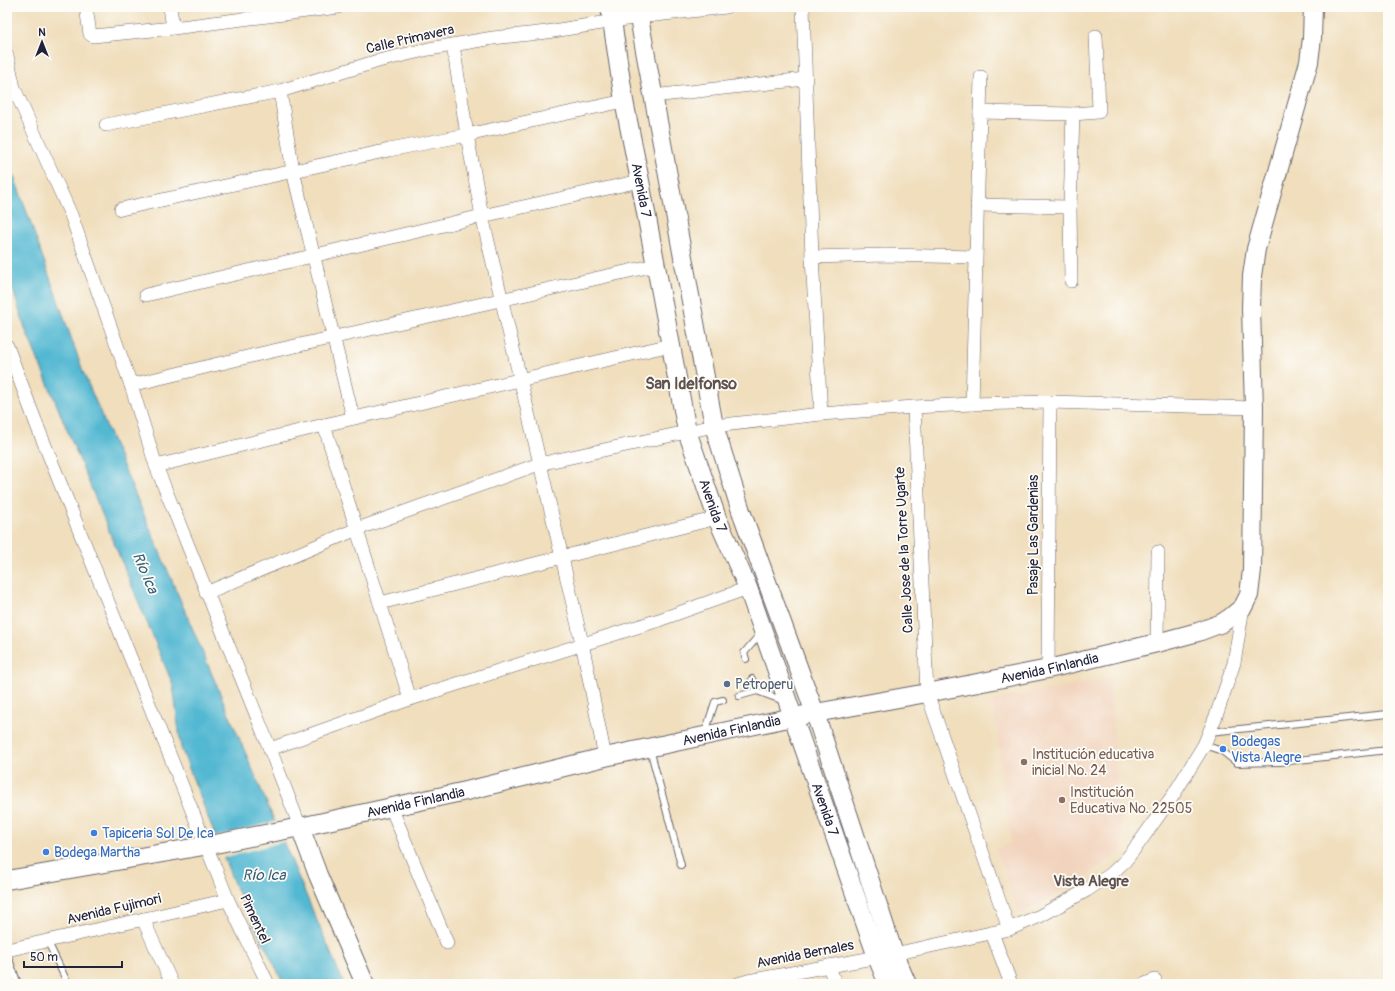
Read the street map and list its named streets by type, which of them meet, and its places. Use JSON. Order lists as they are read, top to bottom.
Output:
{
  "streets": {
    "street": [
      "Calle Primavera",
      "Avenida 7",
      "Pasaje Las Gardenias",
      "Calle Jose de la Torre Ugarte",
      "Avenida Finlandia",
      "Avenida Fujimori",
      "Pimentel",
      "Avenida Bernales"
    ]
  },
  "crossings": [
    ["Calle Primavera", "Avenida 7"],
    ["Avenida 7", "Avenida Finlandia"],
    ["Avenida 7", "Avenida Bernales"],
    ["Pasaje Las Gardenias", "Avenida Finlandia"],
    ["Calle Jose de la Torre Ugarte", "Avenida Finlandia"],
    ["Calle Jose de la Torre Ugarte", "Avenida Bernales"],
    ["Avenida Finlandia", "Pimentel"],
    ["Avenida Finlandia", "Avenida Bernales"],
    ["Avenida Fujimori", "Pimentel"]
  ],
  "districts": ["San Idelfonso", "Vista Alegre"],
  "water": ["Río Ica"],
  "places": [
    "Petroperu",
    "Bodegas Vista Alegre",
    "Institución educativa inicial No. 24",
    "Institución Educativa No. 22505",
    "Tapiceria Sol De Ica",
    "Bodega Martha"
  ],
  "scale_bar": "50 m",
  "north": "top"
}
